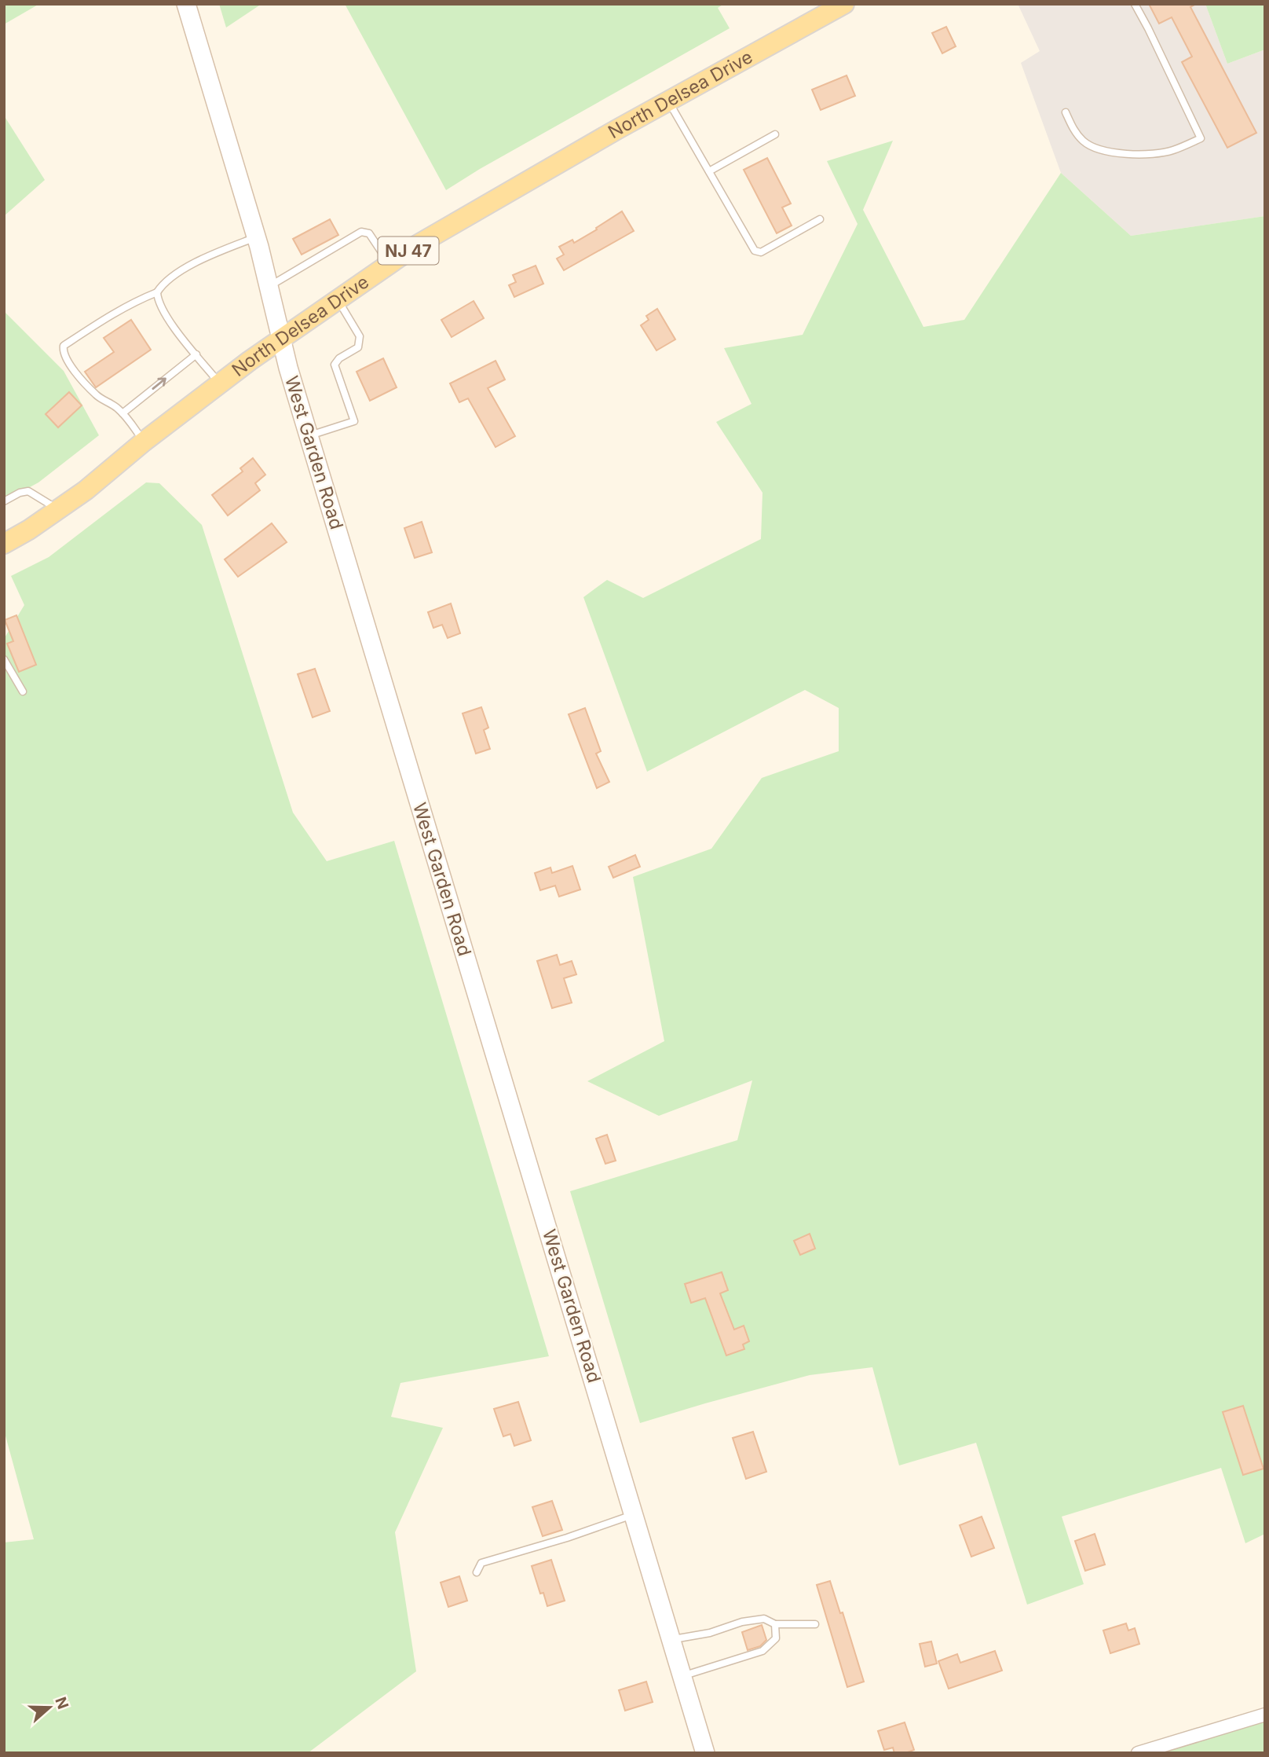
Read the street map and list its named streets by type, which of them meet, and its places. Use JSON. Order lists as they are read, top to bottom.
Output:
{
  "streets": {
    "main road": ["North Delsea Drive", "NJ 47", "West Garden Road"]
  },
  "crossings": [
    ["North Delsea Drive", "West Garden Road"]
  ],
  "north": "right"
}
